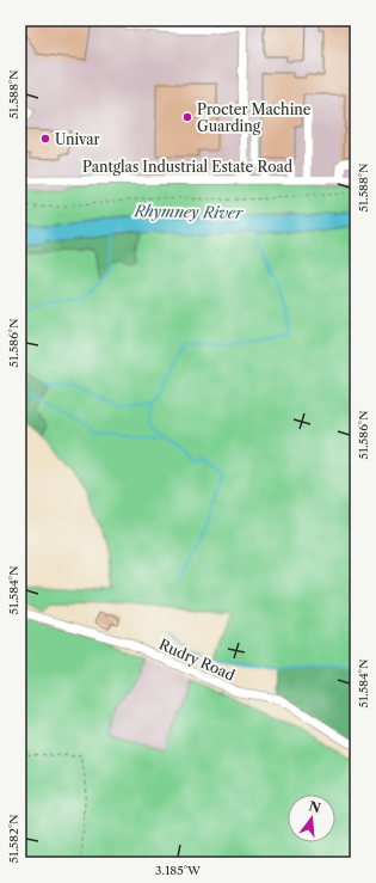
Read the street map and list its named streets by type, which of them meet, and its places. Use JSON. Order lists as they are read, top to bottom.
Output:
{
  "streets": {
    "street": ["Pantglas Industrial Estate Road", "Rudry Road"]
  },
  "water": ["Rhymney River"],
  "places": ["Procter Machine Guarding", "Univar"],
  "north": "top",
  "coordinates": [
    "51.588°N",
    "51.586°N",
    "51.584°N",
    "51.582°N",
    "3.185°W"
  ]
}
